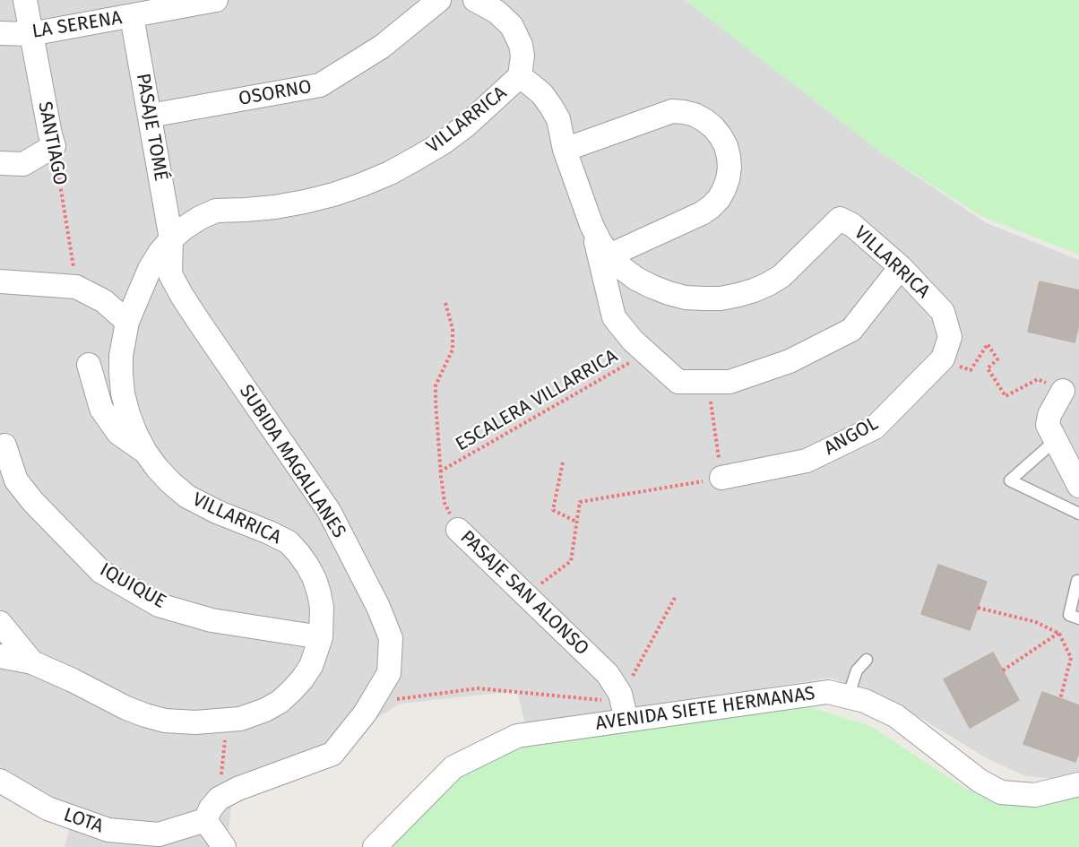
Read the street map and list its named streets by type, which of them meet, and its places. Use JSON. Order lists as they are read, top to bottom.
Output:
{
  "streets": {
    "street": [
      "LA SERENA",
      "OSORNO",
      "VILLARRICA",
      "PASAJE TOMÉ",
      "SANTIAGO",
      "ANGOL",
      "SUBIDA MAGALLANES",
      "IQUIQUE",
      "PASAJE SAN ALONSO",
      "AVENIDA SIETE HERMANAS",
      "LOTA"
    ],
    "path": ["ESCALERA VILLARRICA"]
  },
  "crossings": [
    ["LA SERENA", "PASAJE TOMÉ"],
    ["LA SERENA", "SANTIAGO"],
    ["OSORNO", "PASAJE TOMÉ"],
    ["VILLARRICA", "PASAJE TOMÉ"],
    ["VILLARRICA", "ANGOL"],
    ["VILLARRICA", "SUBIDA MAGALLANES"],
    ["VILLARRICA", "IQUIQUE"],
    ["PASAJE TOMÉ", "SUBIDA MAGALLANES"],
    ["ESCALERA VILLARRICA", "PASAJE SAN ALONSO"],
    ["PASAJE SAN ALONSO", "AVENIDA SIETE HERMANAS"]
  ]
}
